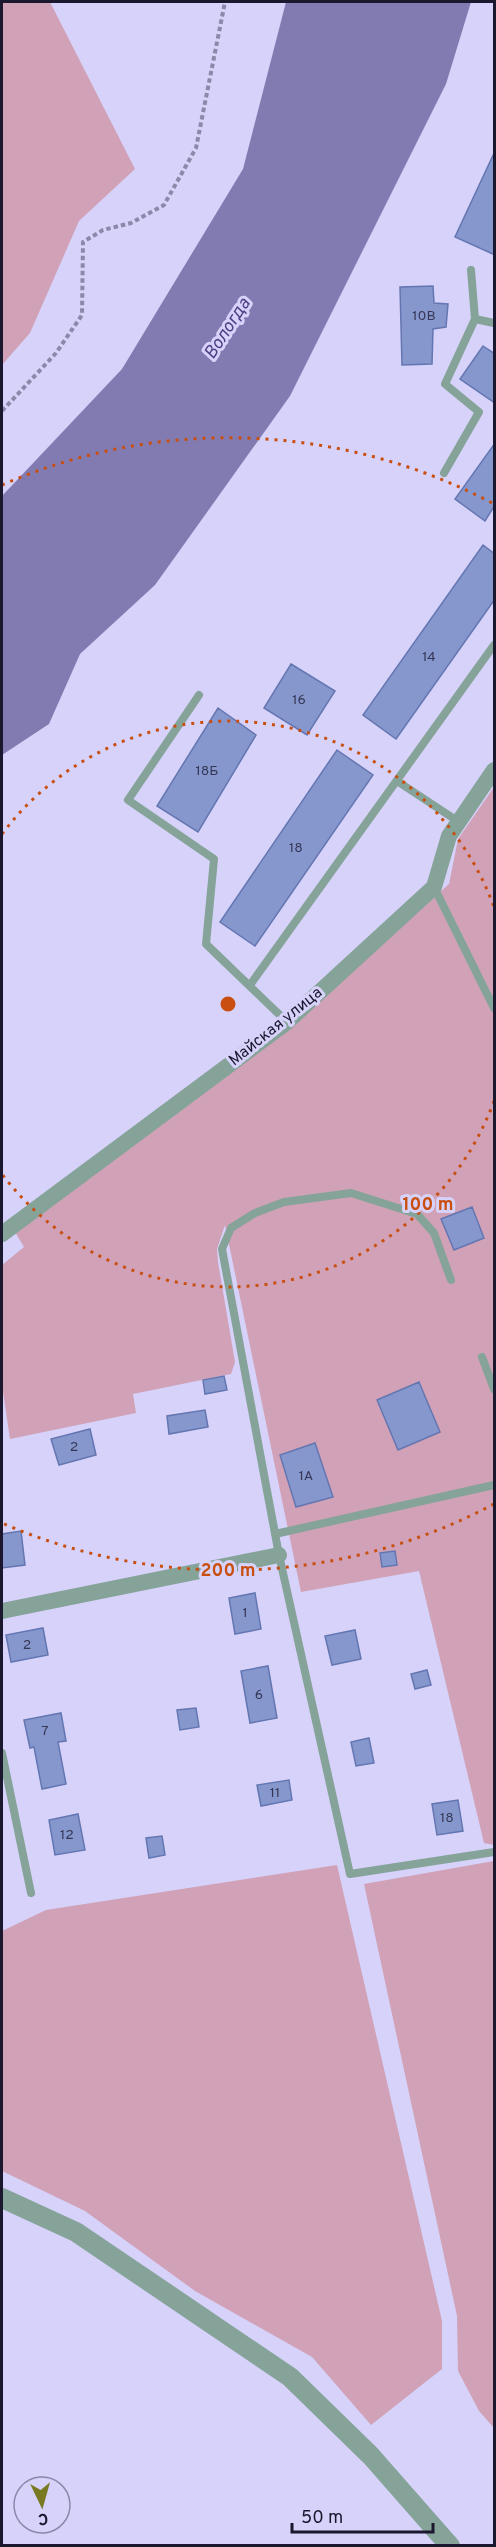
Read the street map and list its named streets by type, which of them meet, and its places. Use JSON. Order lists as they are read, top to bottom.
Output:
{
  "streets": {
    "street": ["Майская улица"]
  },
  "water": ["Вологда"],
  "house_numbers": [
    "10В",
    "14",
    "16",
    "18Б",
    "18",
    "2",
    "1А",
    "1",
    "2",
    "6",
    "7",
    "11",
    "18",
    "12"
  ],
  "scale_bar": "50 m",
  "north": "bottom",
  "rings": ["100 m", "200 m"]
}
